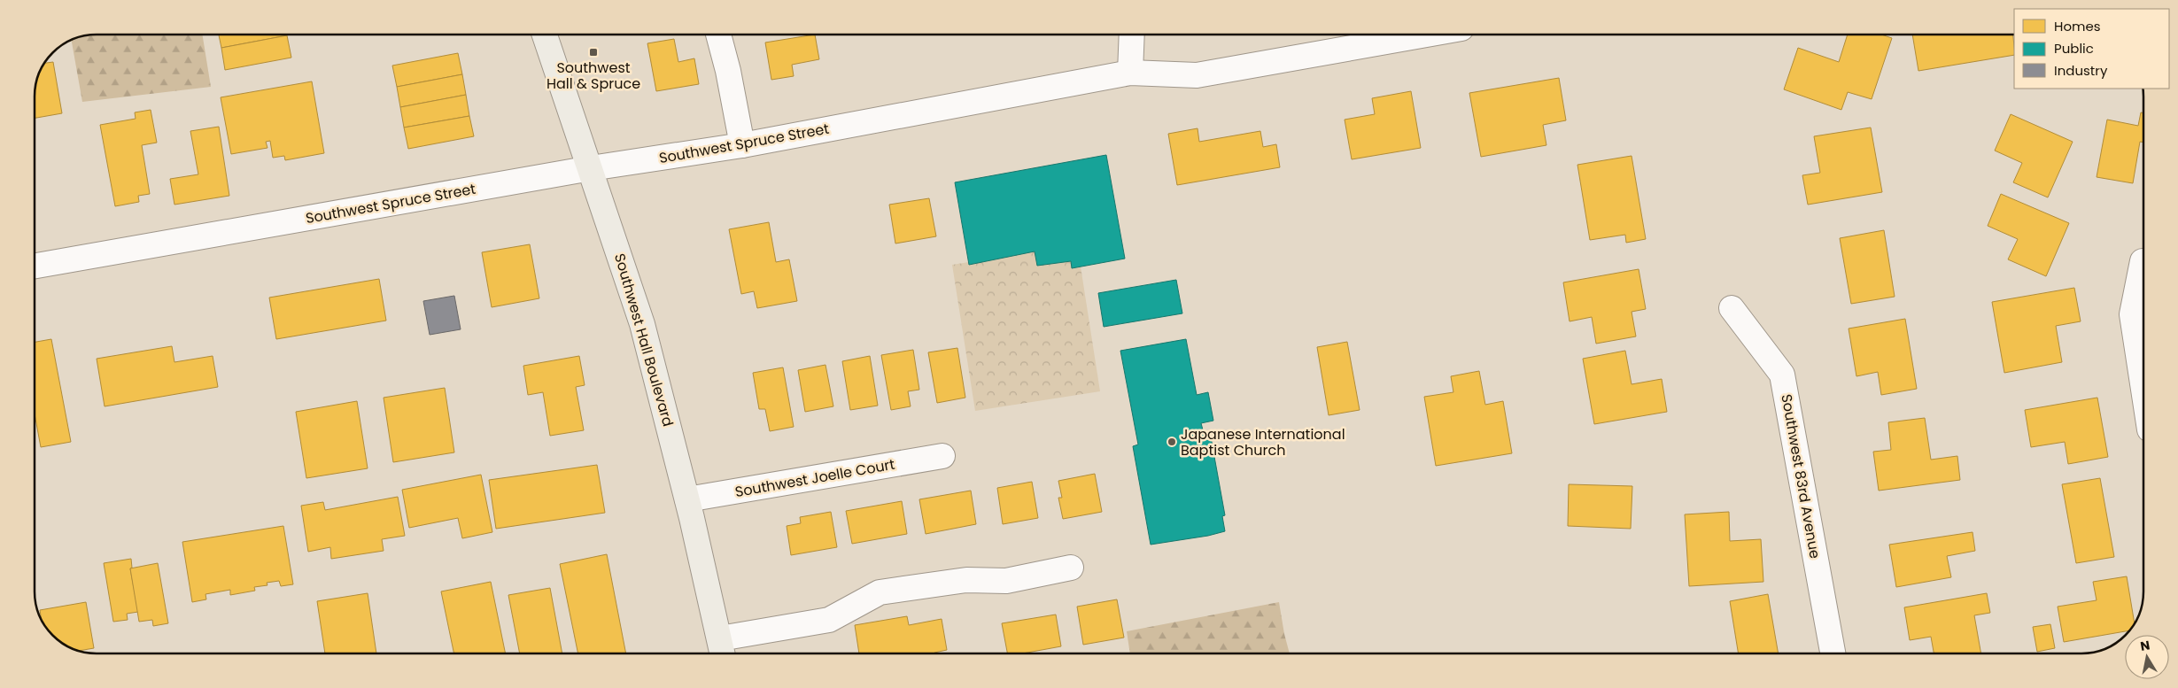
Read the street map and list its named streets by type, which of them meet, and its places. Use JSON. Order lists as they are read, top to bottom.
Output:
{
  "streets": {
    "main road": ["Southwest Hall Boulevard"],
    "street": ["Southwest Spruce Street", "Southwest 83rd Avenue", "Southwest Joelle Court"]
  },
  "crossings": [
    ["Southwest Spruce Street", "Southwest Hall Boulevard"],
    ["Southwest Hall Boulevard", "Southwest Joelle Court"]
  ],
  "places": {
    "transit": ["Southwest Hall & Spruce"],
    "other": ["Japanese International Baptist Church"]
  },
  "legend": ["Homes", "Public", "Industry"],
  "north": "top"
}
